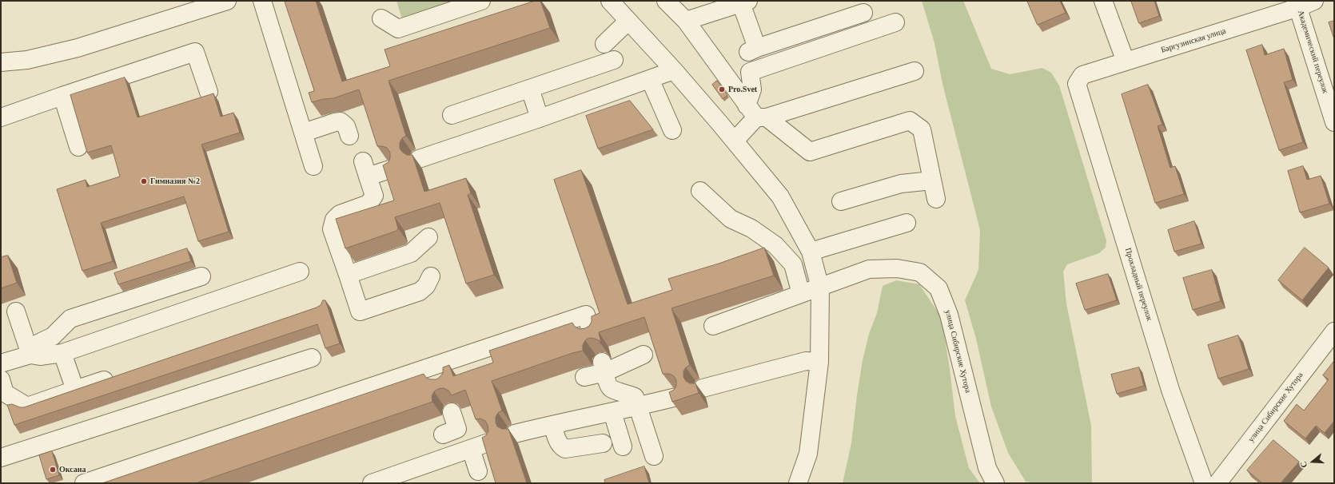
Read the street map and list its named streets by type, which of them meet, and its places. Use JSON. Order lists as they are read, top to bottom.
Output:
{
  "streets": {
    "street": [
      "Баргузинская улица",
      "Академический переулок",
      "Прохладный переулок",
      "улица Сибирские Хутора"
    ]
  },
  "crossings": [
    ["Баргузинская улица", "Академический переулок"],
    ["Баргузинская улица", "Прохладный переулок"]
  ],
  "places": ["Pro.Svet", "Гимназия №2", "Оксана"],
  "north": "left"
}
